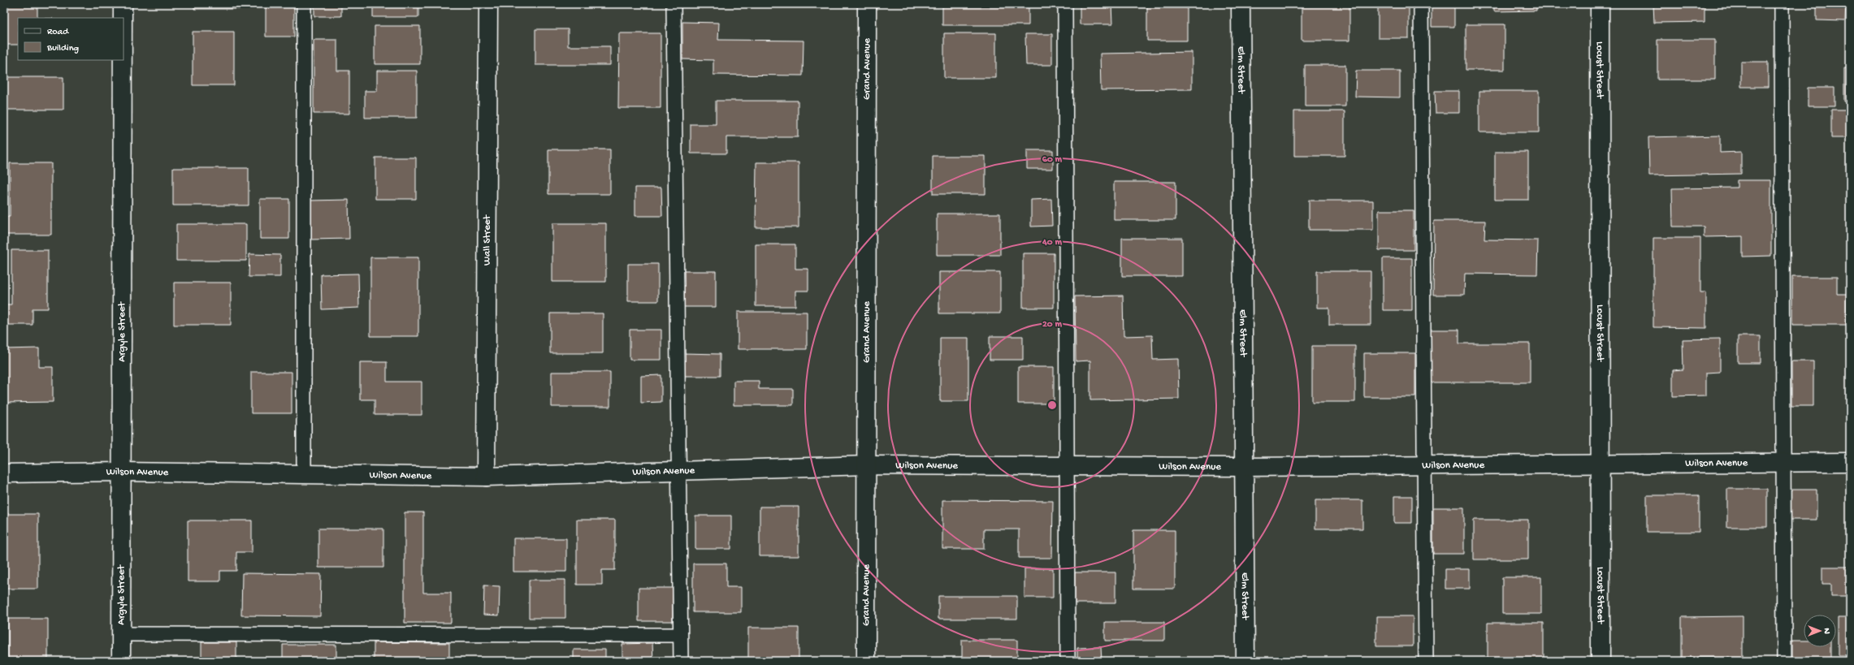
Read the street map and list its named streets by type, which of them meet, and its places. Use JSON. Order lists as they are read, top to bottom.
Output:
{
  "streets": {
    "street": [
      "Grand Avenue",
      "Elm Street",
      "Locust Street",
      "Wall Street",
      "Argyle Street",
      "Wilson Avenue"
    ]
  },
  "crossings": [
    ["Grand Avenue", "Wilson Avenue"],
    ["Elm Street", "Wilson Avenue"],
    ["Locust Street", "Wilson Avenue"],
    ["Wall Street", "Wilson Avenue"],
    ["Argyle Street", "Wilson Avenue"]
  ],
  "legend": ["Road", "Building"],
  "north": "right",
  "rings": ["60 m", "40 m", "20 m"]
}
